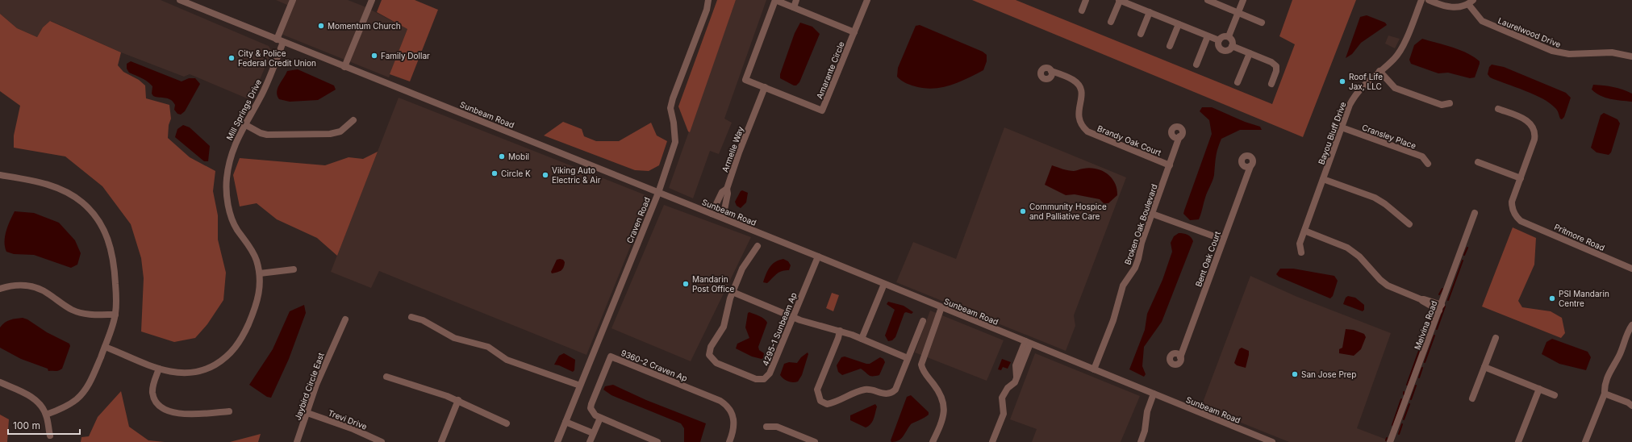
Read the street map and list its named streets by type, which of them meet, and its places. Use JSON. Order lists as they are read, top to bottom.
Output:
{
  "streets": {
    "street": [
      "Laurelwood Drive",
      "Amarante Circle",
      "Mill Springs Drive",
      "Sunbeam Road",
      "Bayou Bluff Drive",
      "Cransley Place",
      "Brandy Oak Court",
      "Armelle Way",
      "Craven Road",
      "Broken Oak Boulevard",
      "Pritmore Road",
      "Bent Oak Court",
      "Melvina Road",
      "4295-1 Sunbeam Ap",
      "9360-2 Craven Ap",
      "Jaybird Circle East",
      "Trevi Drive"
    ]
  },
  "crossings": [
    ["Amarante Circle", "Armelle Way"],
    ["Mill Springs Drive", "Sunbeam Road"],
    ["Sunbeam Road", "Armelle Way"],
    ["Sunbeam Road", "Craven Road"],
    ["Sunbeam Road", "Broken Oak Boulevard"],
    ["Sunbeam Road", "4295-1 Sunbeam Ap"],
    ["Bayou Bluff Drive", "Cransley Place"],
    ["Brandy Oak Court", "Broken Oak Boulevard"],
    ["Jaybird Circle East", "Trevi Drive"]
  ],
  "places": [
    "Momentum Church",
    "Family Dollar",
    "City & Police Federal Credit Union",
    "Roof Life Jax, LLC",
    "Mobil",
    "Circle K",
    "Viking Auto Electric & Air",
    "Community Hospice and Palliative Care",
    "Mandarin Post Office",
    "PSI Mandarin Centre",
    "San Jose Prep"
  ],
  "scale_bar": "100 m"
}
